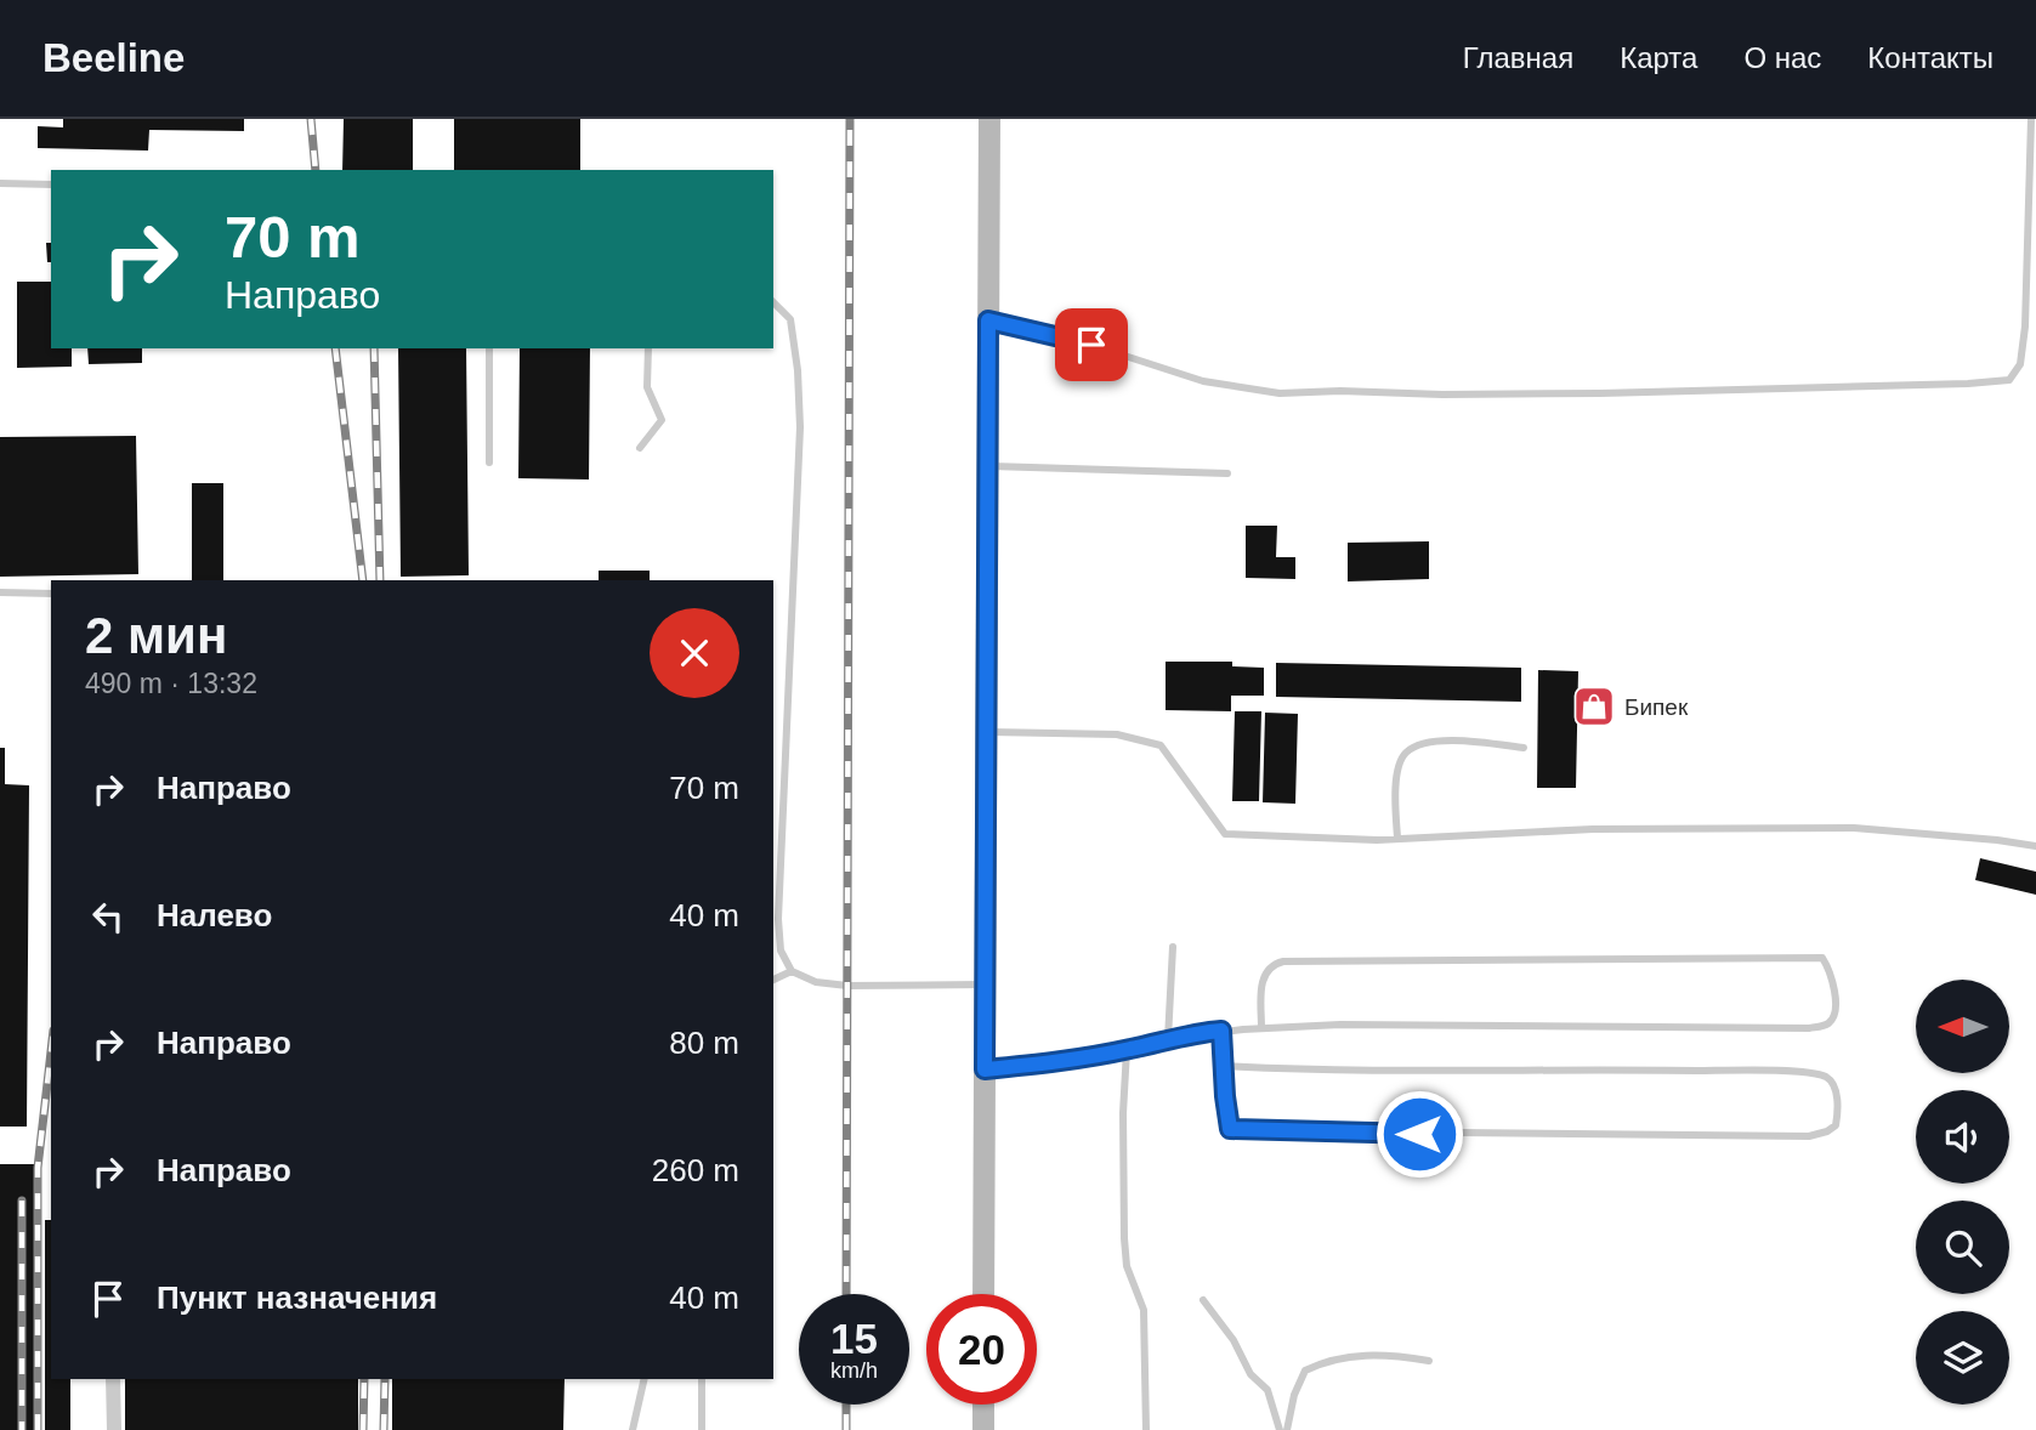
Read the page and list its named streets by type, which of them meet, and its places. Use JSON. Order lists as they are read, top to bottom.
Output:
{
  "places": {
    "shop": ["Бипек"]
  },
  "north": "left",
  "page": {
    "header": "Beeline",
    "nav": [
      "Главная",
      "Карта",
      "О нас",
      "Контакты"
    ],
    "turn": ["70 m", "Направо"],
    "heading": ["2 мин", "490 m · 13:32"],
    "list": [
      {
        "name": "Направо",
        "value": "70 m"
      },
      {
        "name": "Налево",
        "value": "40 m"
      },
      {
        "name": "Направо",
        "value": "80 m"
      },
      {
        "name": "Направо",
        "value": "260 m"
      },
      {
        "name": "Пункт назначения",
        "value": "40 m"
      }
    ],
    "speed": "15 km/h",
    "limit": "20"
  }
}
